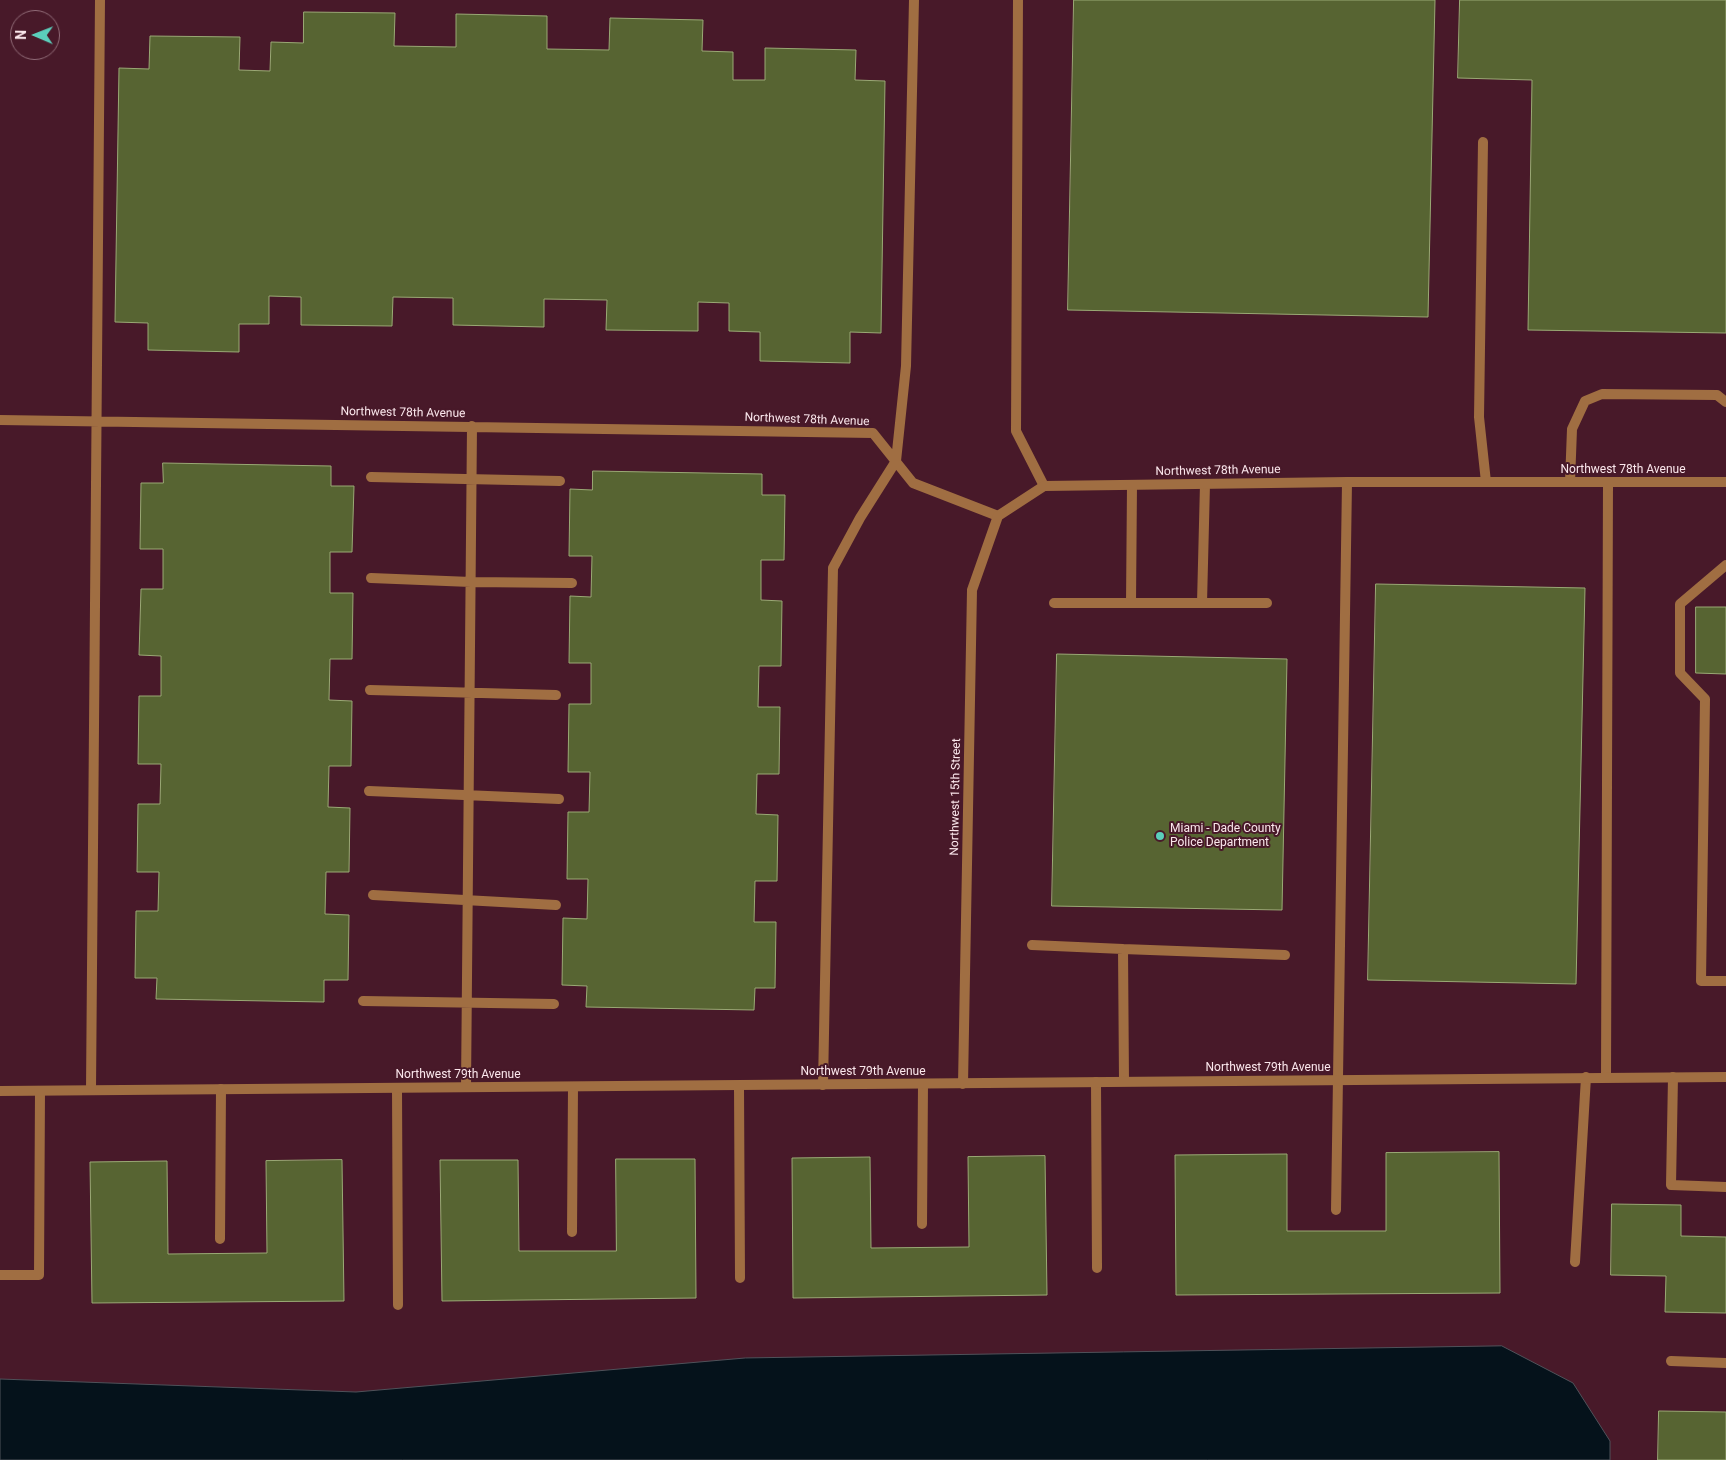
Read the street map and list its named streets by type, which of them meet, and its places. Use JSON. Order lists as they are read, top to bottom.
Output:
{
  "streets": {
    "street": ["Northwest 78th Avenue", "Northwest 15th Street", "Northwest 79th Avenue"]
  },
  "crossings": [
    ["Northwest 78th Avenue", "Northwest 15th Street"],
    ["Northwest 15th Street", "Northwest 79th Avenue"]
  ],
  "places": ["Miami - Dade County Police Department"],
  "north": "left"
}
